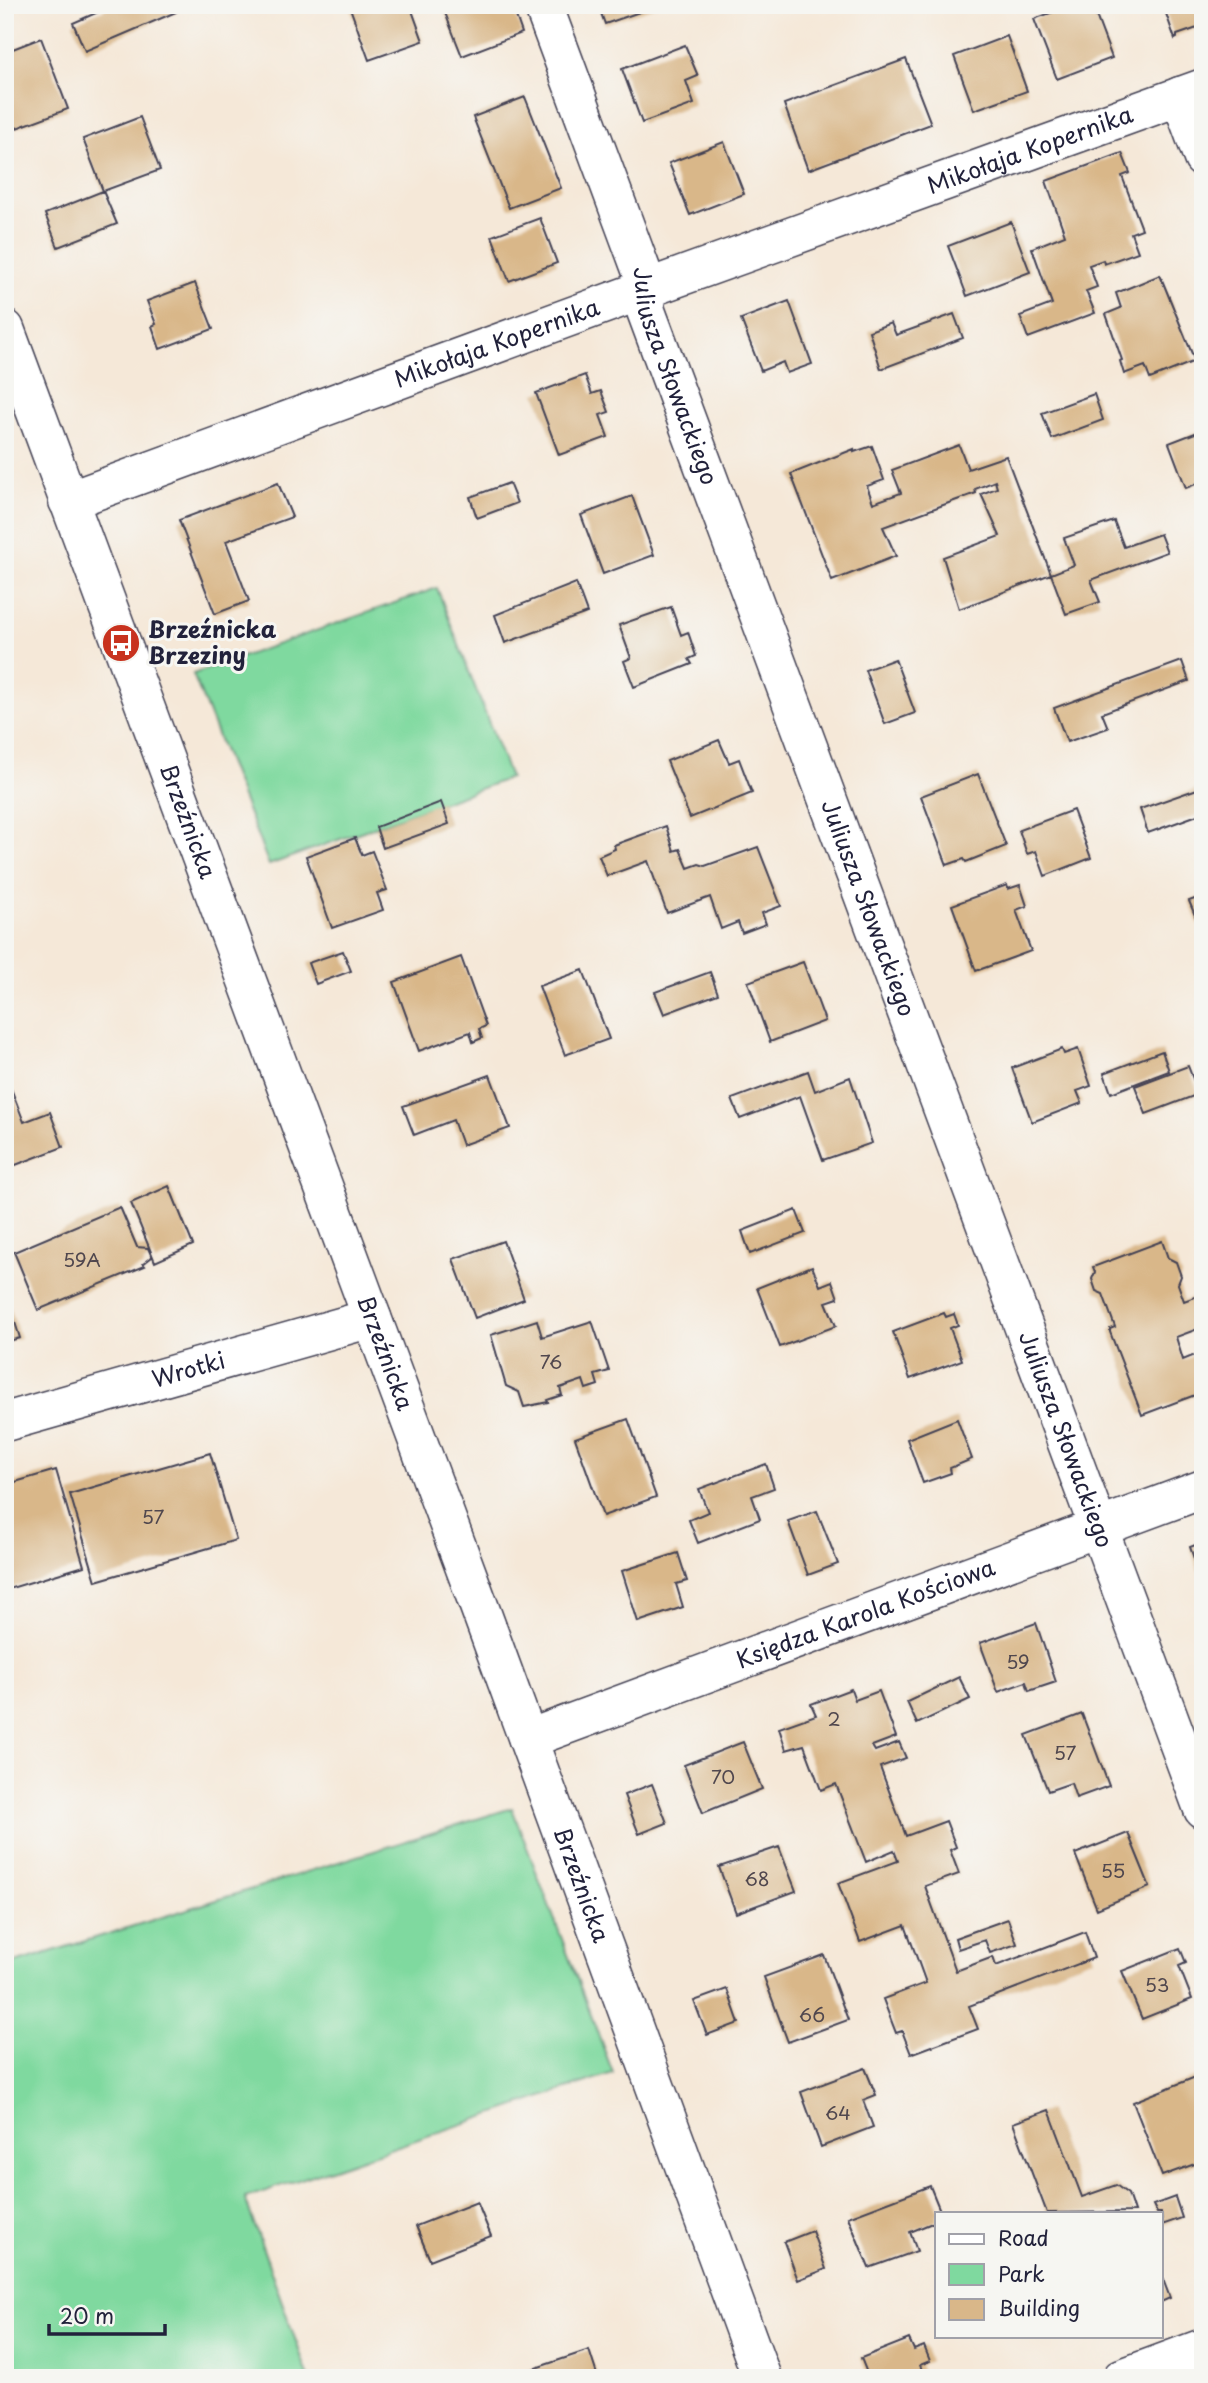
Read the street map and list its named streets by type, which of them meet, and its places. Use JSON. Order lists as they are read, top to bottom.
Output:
{
  "streets": {
    "street": [
      "Mikołaja Kopernika",
      "Juliusza Słowackiego",
      "Brzeźnicka",
      "Wrotki",
      "Księdza Karola Kościowa"
    ]
  },
  "crossings": [
    ["Mikołaja Kopernika", "Juliusza Słowackiego"],
    ["Mikołaja Kopernika", "Brzeźnicka"],
    ["Juliusza Słowackiego", "Księdza Karola Kościowa"],
    ["Brzeźnicka", "Wrotki"],
    ["Brzeźnicka", "Księdza Karola Kościowa"]
  ],
  "places": {
    "bus stop": ["Brzeźnicka Brzeziny"]
  },
  "house_numbers": [
    "59A",
    "76",
    "57",
    "59",
    "2",
    "57",
    "70",
    "55",
    "68",
    "53",
    "66",
    "64"
  ],
  "legend": ["Road", "Park", "Building"],
  "scale_bar": "20 m"
}
